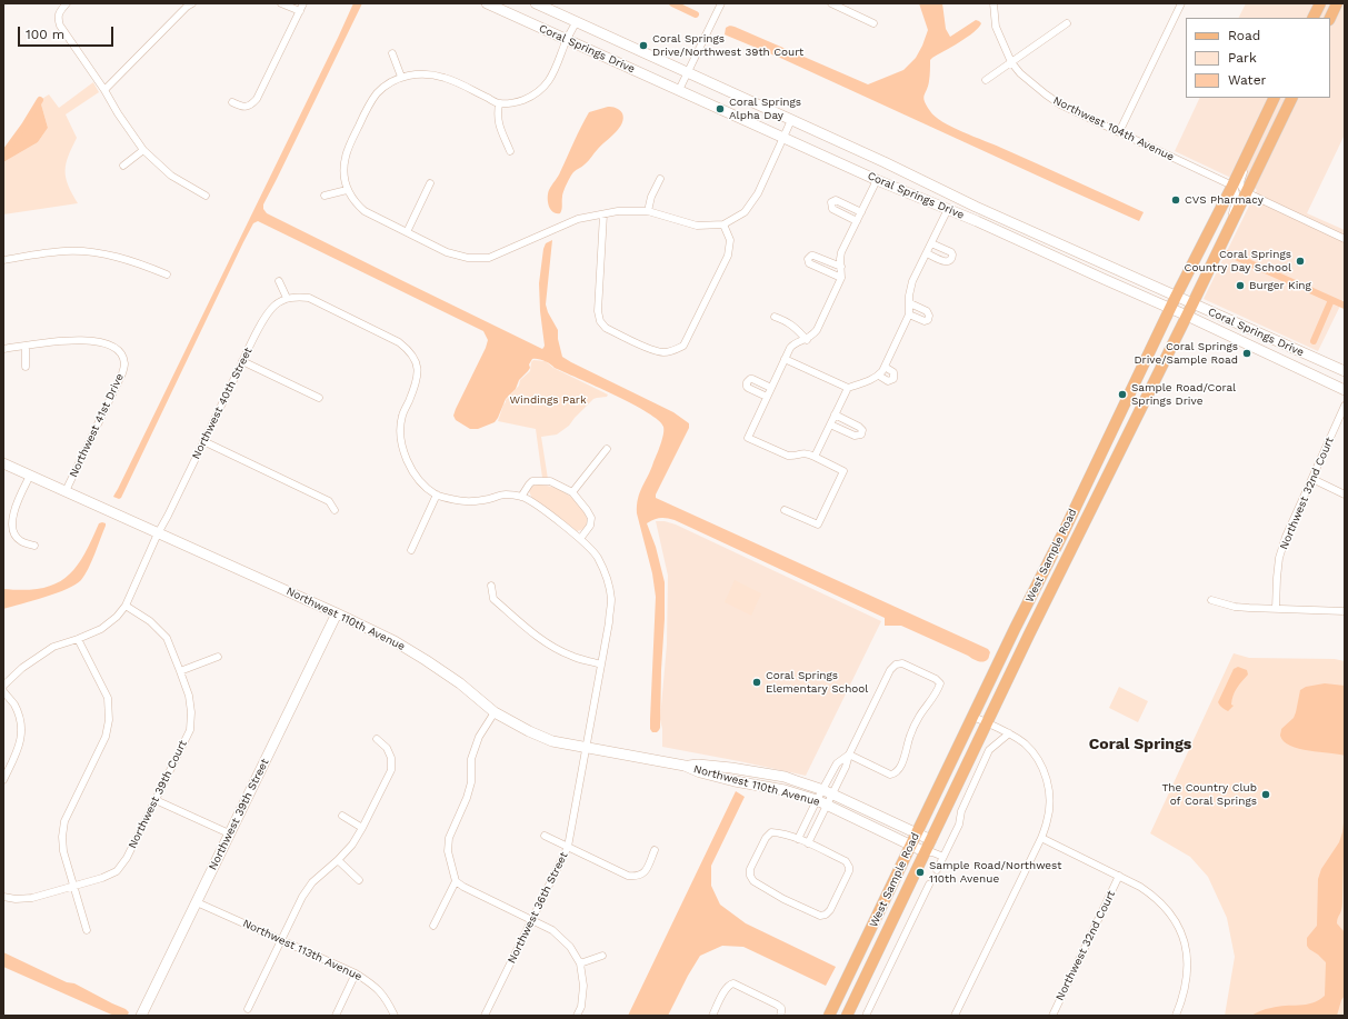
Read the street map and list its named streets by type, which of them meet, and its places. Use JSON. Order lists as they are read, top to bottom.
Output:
{
  "streets": {
    "main road": [
      "Coral Springs Drive",
      "West Sample Road",
      "Northwest 110th Avenue",
      "Northwest 39th Street"
    ],
    "street": [
      "Northwest 104th Avenue",
      "Northwest 40th Street",
      "Northwest 41st Drive",
      "Northwest 32nd Court",
      "Northwest 39th Court",
      "Northwest 36th Street",
      "Northwest 113th Avenue"
    ]
  },
  "crossings": [
    ["Coral Springs Drive", "West Sample Road"],
    ["Northwest 104th Avenue", "West Sample Road"],
    ["Northwest 40th Street", "Northwest 110th Avenue"],
    ["Northwest 40th Street", "Northwest 39th Court"],
    ["Northwest 41st Drive", "Northwest 110th Avenue"],
    ["West Sample Road", "Northwest 110th Avenue"],
    ["Northwest 110th Avenue", "Northwest 39th Street"],
    ["Northwest 110th Avenue", "Northwest 36th Street"],
    ["Northwest 39th Street", "Northwest 113th Avenue"]
  ],
  "districts": ["Coral Springs"],
  "parks": ["Windings Park"],
  "places": [
    "Coral Springs Drive/Northwest 39th Court",
    "Coral Springs Alpha Day",
    "CVS Pharmacy",
    "Coral Springs Country Day School",
    "Burger King",
    "Coral Springs Drive/Sample Road",
    "Sample Road/Coral Springs Drive",
    "Coral Springs Elementary School",
    "The Country Club of Coral Springs",
    "Sample Road/Northwest 110th Avenue"
  ],
  "legend": ["Road", "Park", "Water"],
  "scale_bar": "100 m"
}
